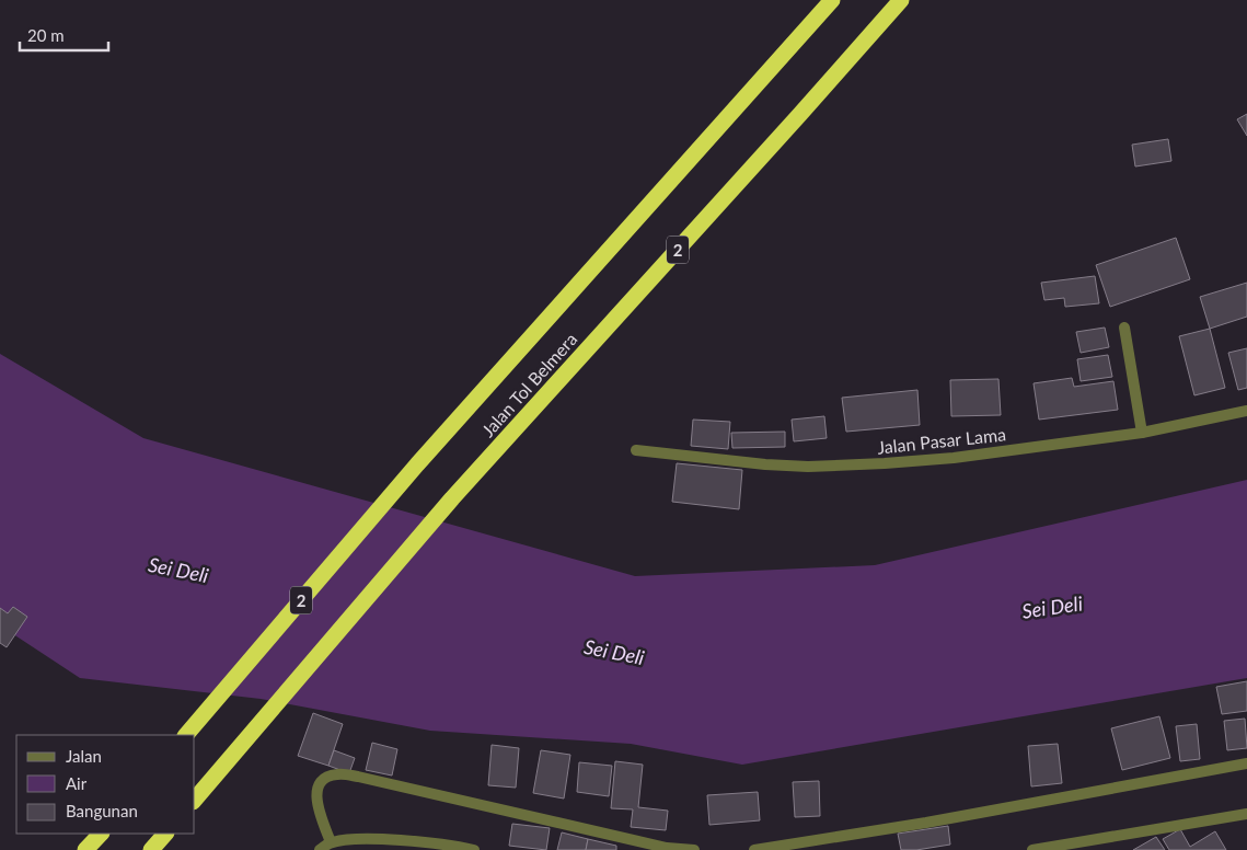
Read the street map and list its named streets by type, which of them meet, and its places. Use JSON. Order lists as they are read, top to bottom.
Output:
{
  "streets": {
    "highway": ["2", "Jalan Tol Belmera"],
    "street": ["Jalan Pasar Lama"]
  },
  "water": ["Sei Deli"],
  "legend": ["Jalan", "Air", "Bangunan"],
  "scale_bar": "20 m"
}
